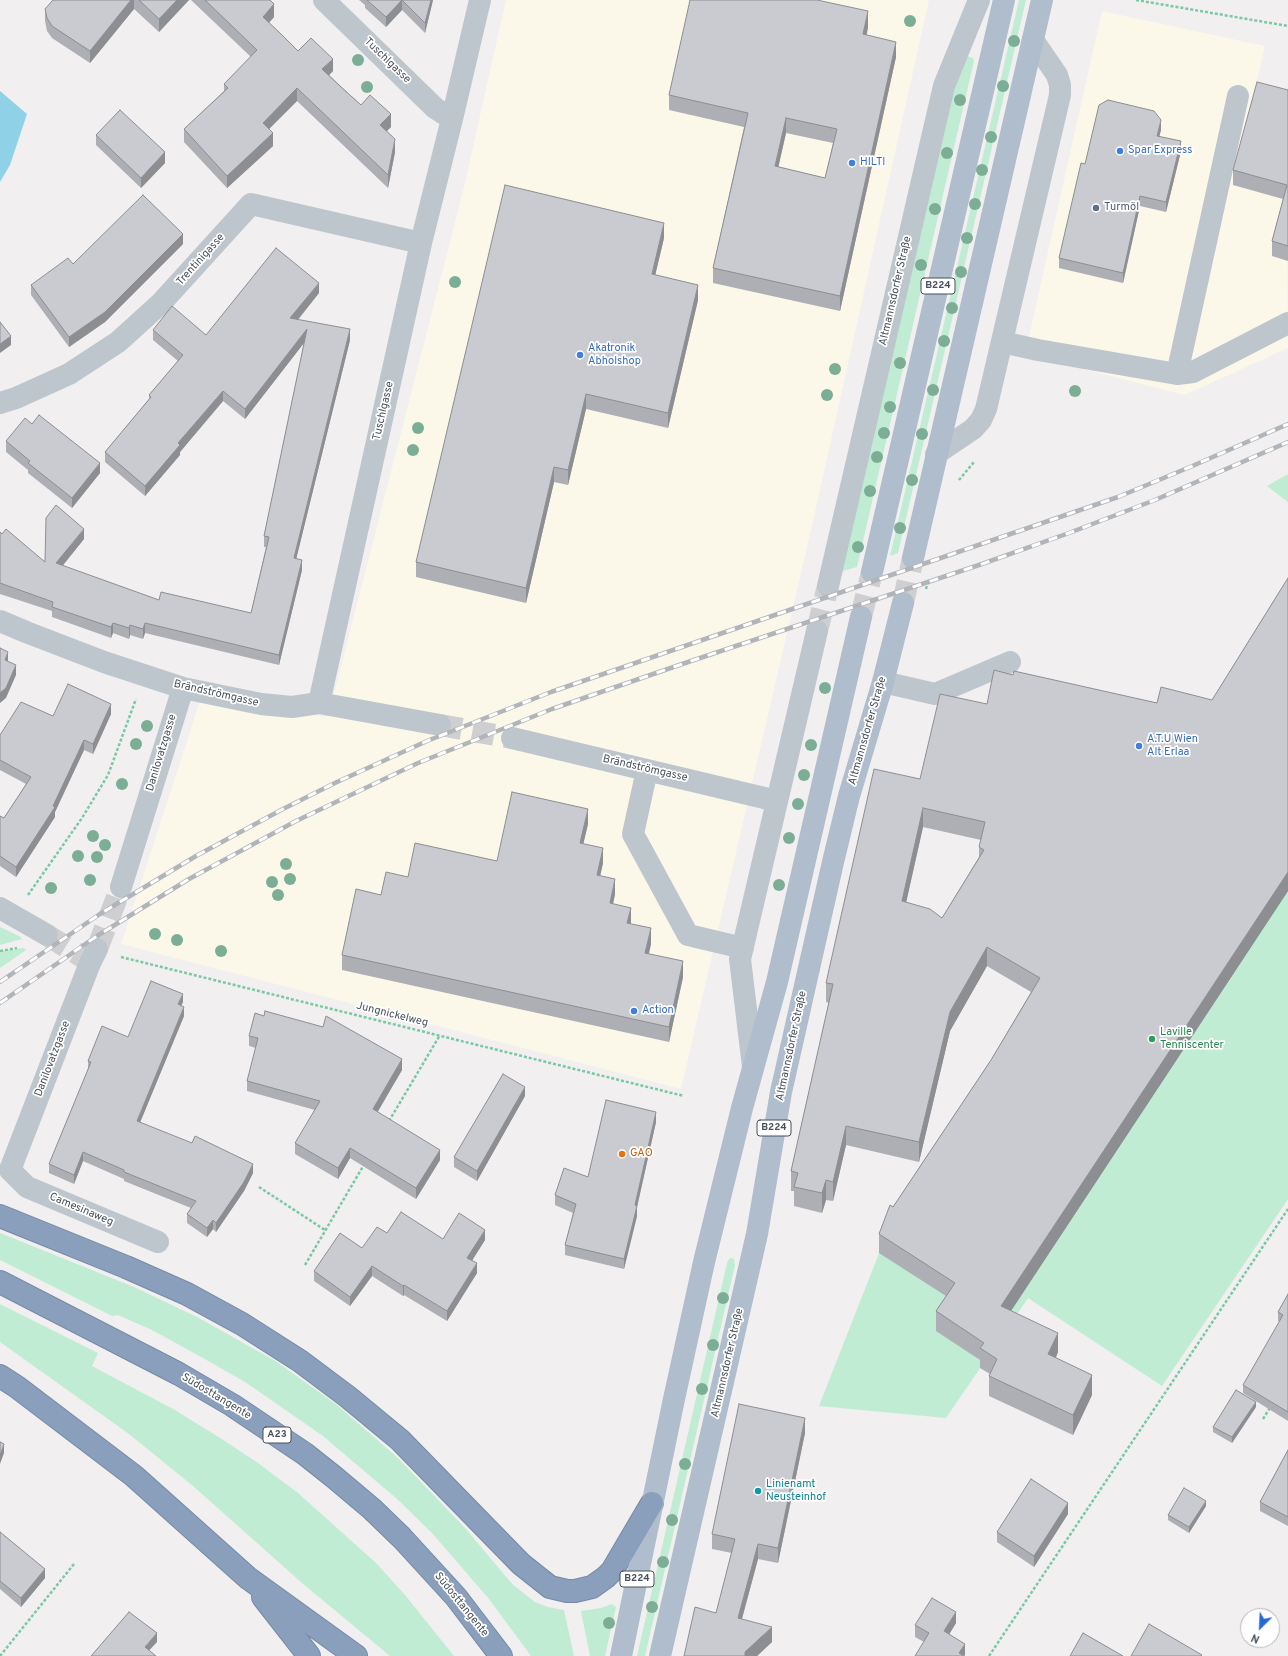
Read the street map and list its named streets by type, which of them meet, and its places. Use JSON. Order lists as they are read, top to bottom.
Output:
{
  "streets": {
    "highway": ["Südosttangente", "A23"],
    "main road": ["B224", "Altmannsdorfer Straße"],
    "street": [
      "Tuschlgasse",
      "Trentinigasse",
      "Brändströmgasse",
      "Danilovatzgasse",
      "Camesinaweg"
    ],
    "path": ["Jungnickelweg"]
  },
  "crossings": [
    ["Tuschlgasse", "Trentinigasse"],
    ["Tuschlgasse", "Brändströmgasse"],
    ["Brändströmgasse", "Danilovatzgasse"],
    ["Danilovatzgasse", "Jungnickelweg"],
    ["Danilovatzgasse", "Camesinaweg"]
  ],
  "places": [
    "Spar Express",
    "HILTI",
    "Turmöl",
    "Akatronik Abholshop",
    "A.T.U Wien Alt Erlaa",
    "Action",
    "Laville Tenniscenter",
    "GAO",
    "Linienamt Neusteinhof"
  ],
  "north": "bottom left"
}
